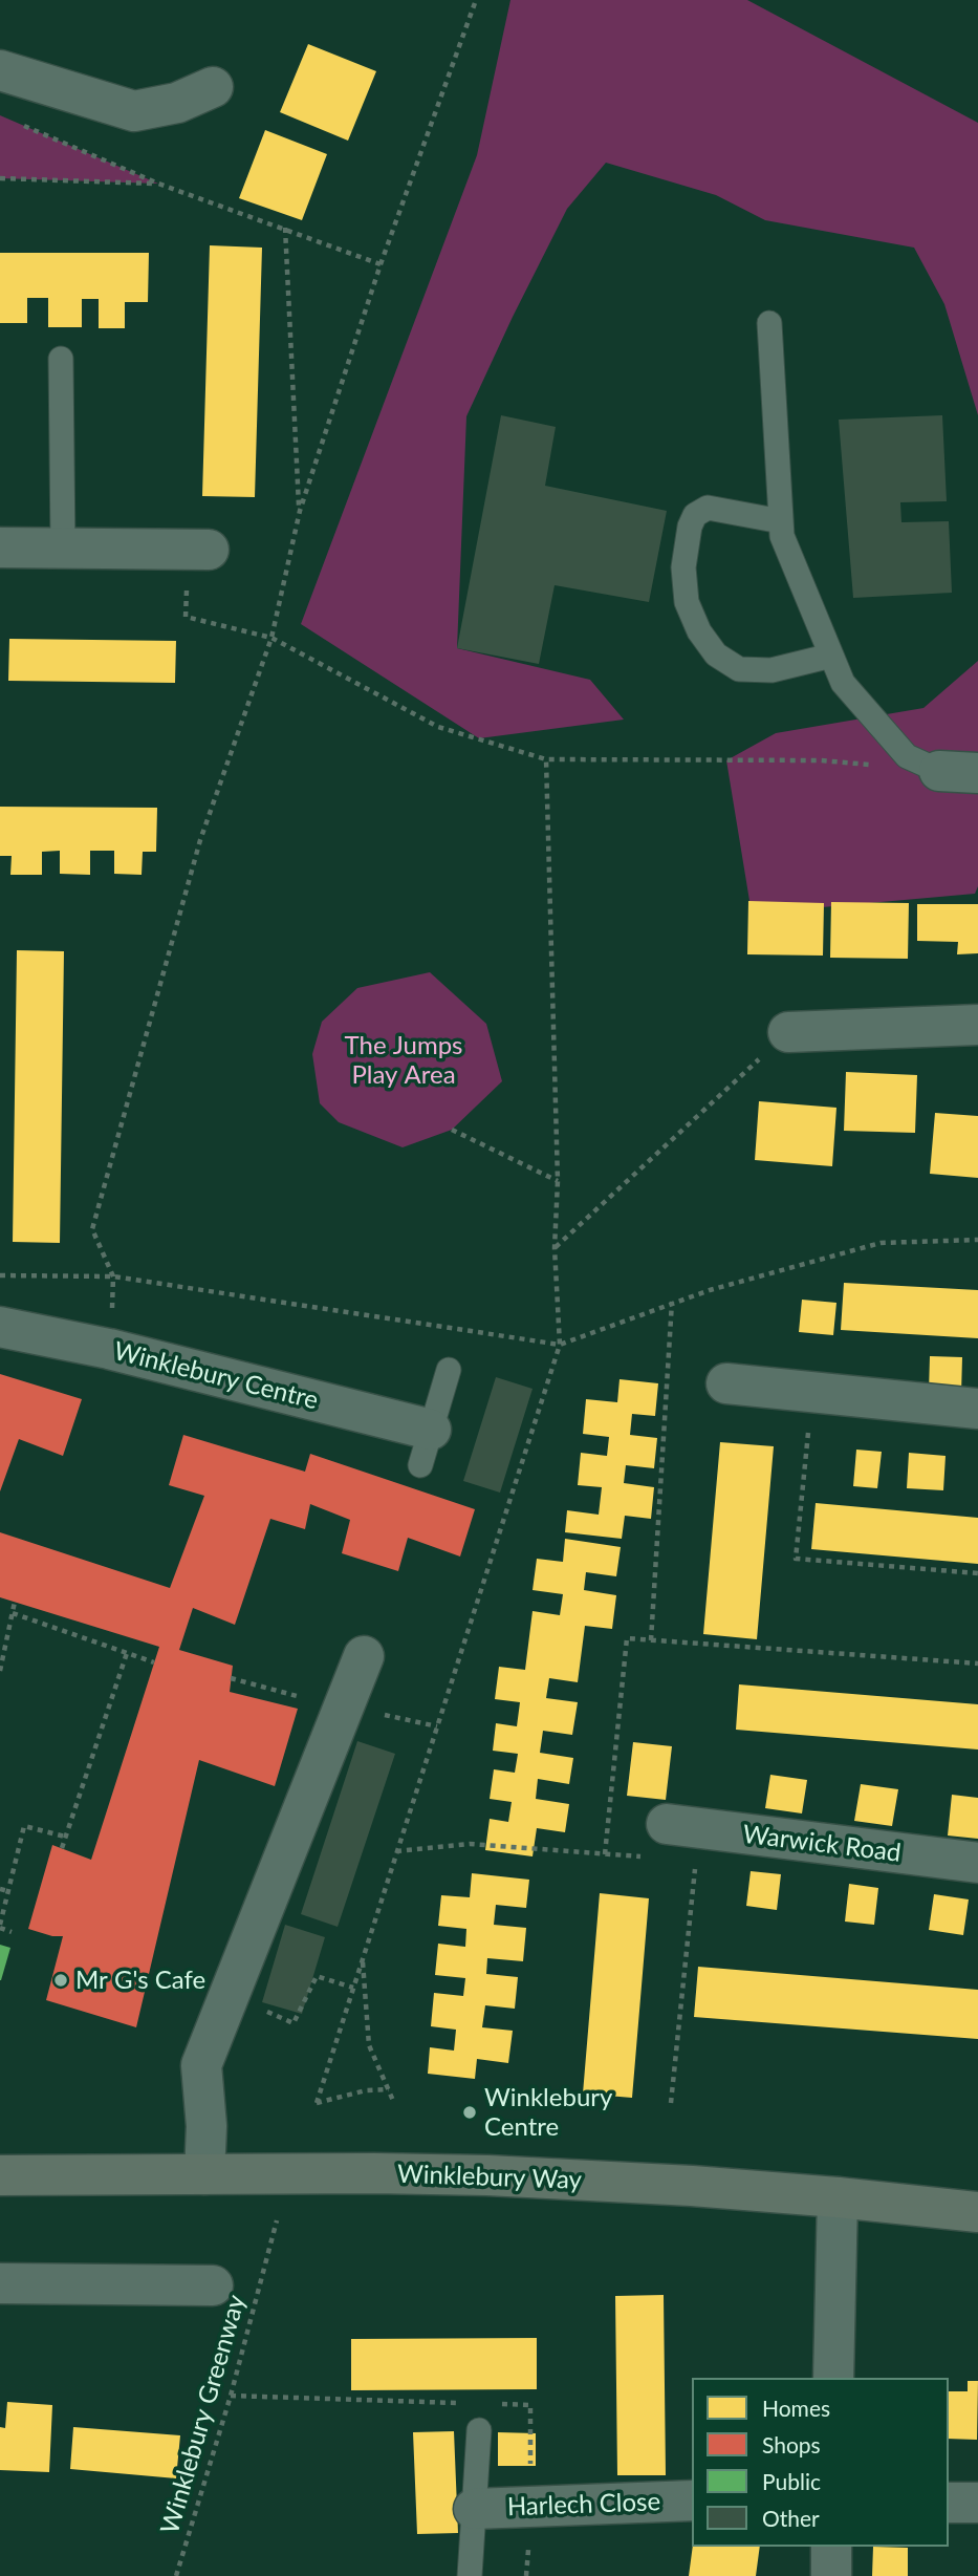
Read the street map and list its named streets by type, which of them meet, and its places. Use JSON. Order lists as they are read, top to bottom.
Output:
{
  "streets": {
    "street": [
      "Winklebury Centre",
      "Warwick Road",
      "Winklebury Way",
      "Harlech Close"
    ],
    "path": ["Winklebury Greenway"]
  },
  "parks": ["The Jumps Play Area"],
  "places": ["Mr G's Cafe", "Winklebury Centre"],
  "legend": [
    "Homes",
    "Shops",
    "Public",
    "Other"
  ]
}
